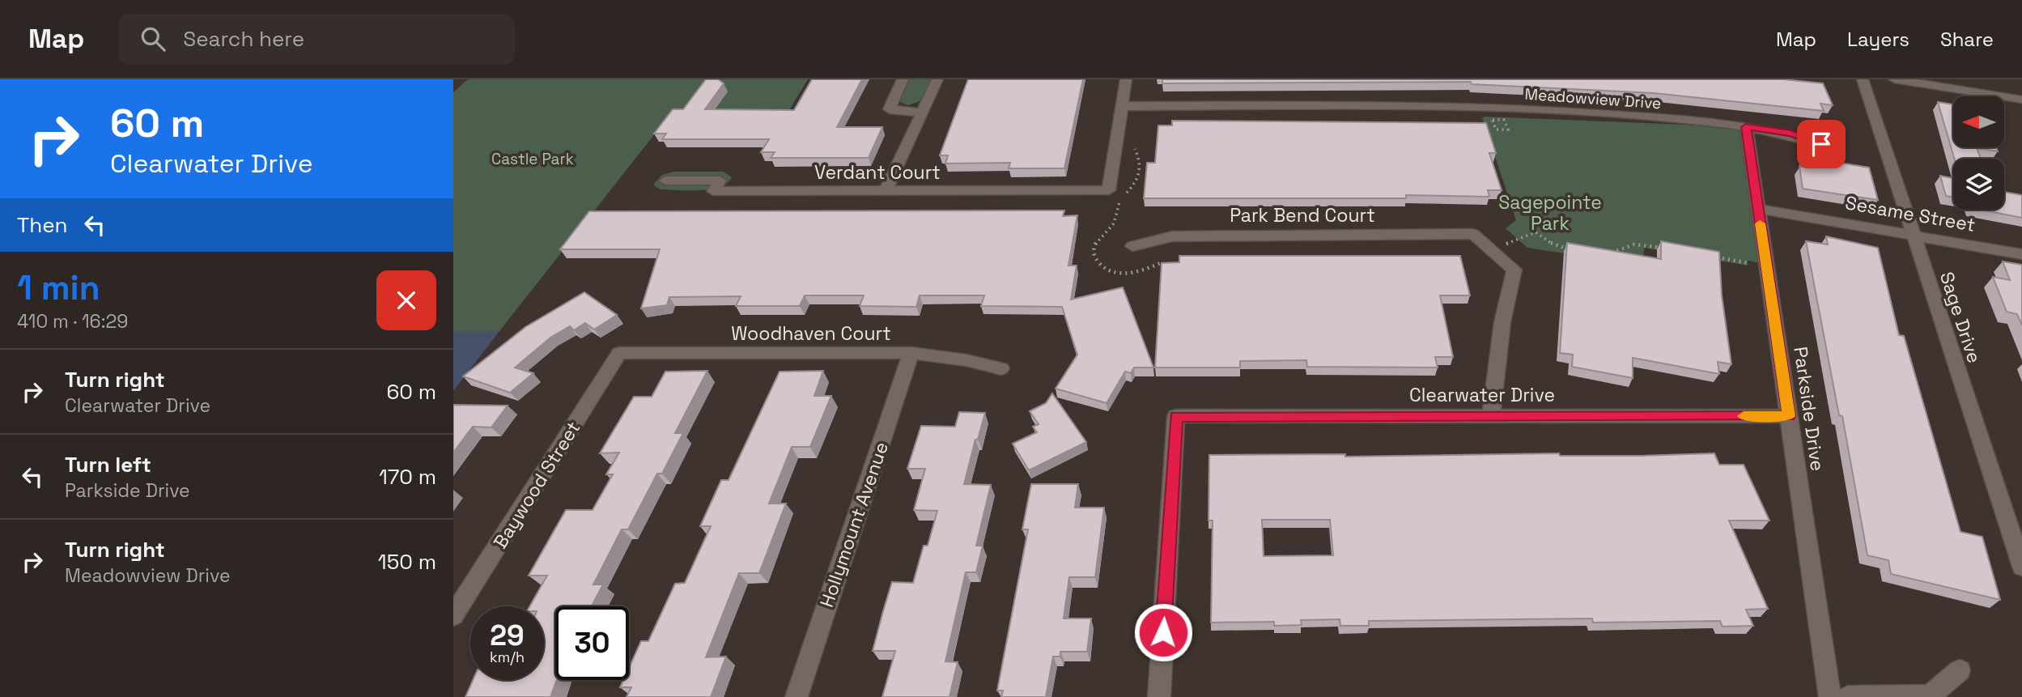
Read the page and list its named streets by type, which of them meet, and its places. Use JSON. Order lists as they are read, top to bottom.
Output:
{
  "streets": {
    "street": [
      "Meadowview Drive",
      "Verdant Court",
      "Sesame Street",
      "Park Bend Court",
      "Sage Drive",
      "Woodhaven Court",
      "Clearwater Drive",
      "Parkside Drive",
      "Baywood Street",
      "Hollymount Avenue"
    ]
  },
  "crossings": [
    ["Meadowview Drive", "Verdant Court"],
    ["Meadowview Drive", "Parkside Drive"],
    ["Sesame Street", "Sage Drive"],
    ["Sesame Street", "Parkside Drive"],
    ["Woodhaven Court", "Baywood Street"],
    ["Woodhaven Court", "Hollymount Avenue"],
    ["Clearwater Drive", "Parkside Drive"]
  ],
  "parks": ["Castle Park", "Sagepointe Park"],
  "north": "left",
  "page": {
    "header": "Map",
    "search": "Search here",
    "nav": ["Map", "Layers", "Share"],
    "turn": ["60 m", "Clearwater Drive"],
    "then": "Then",
    "heading": ["1 min", "410 m · 16:29"],
    "list": [
      {
        "name": "Turn right",
        "note": "Clearwater Drive",
        "value": "60 m"
      },
      {
        "name": "Turn left",
        "note": "Parkside Drive",
        "value": "170 m"
      },
      {
        "name": "Turn right",
        "note": "Meadowview Drive",
        "value": "150 m"
      }
    ],
    "speed": "29 km/h",
    "limit": "30"
  }
}
